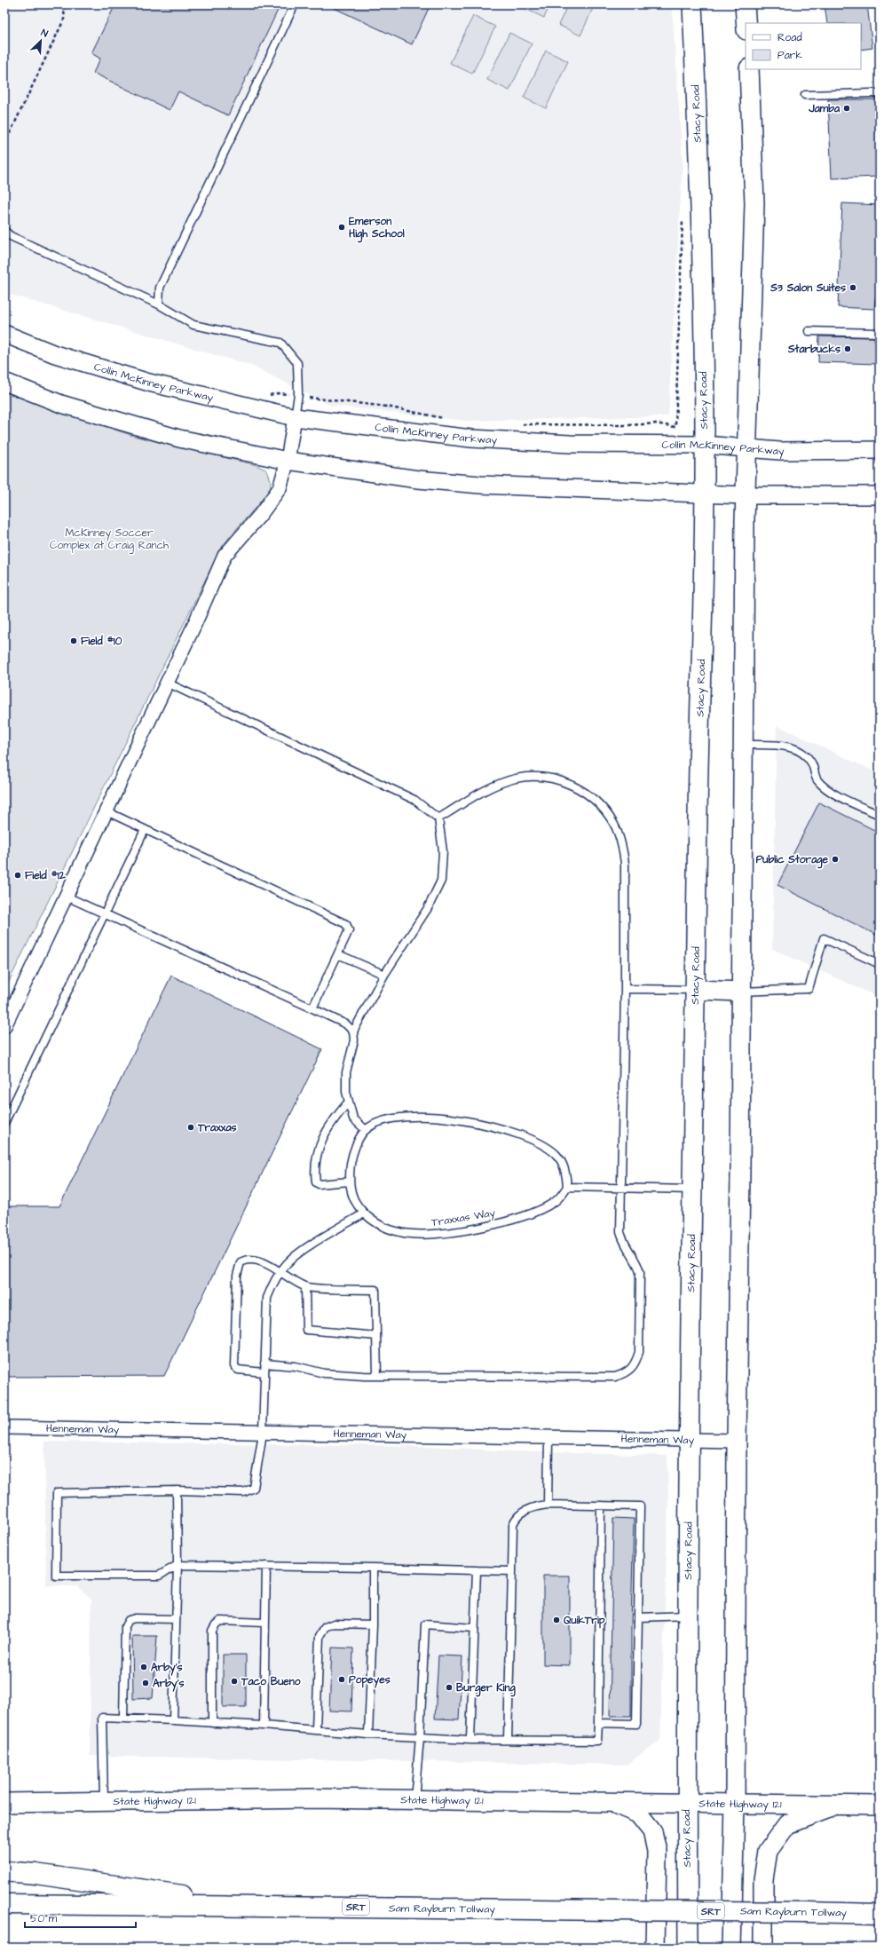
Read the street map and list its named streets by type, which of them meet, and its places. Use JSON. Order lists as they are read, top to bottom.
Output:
{
  "streets": {
    "highway": ["SRT", "Sam Rayburn Tollway"],
    "main road": ["Stacy Road", "State Highway 121"],
    "street": ["Collin McKinney Parkway", "Henneman Way"],
    "lane": ["Traxxas Way"]
  },
  "crossings": [
    ["Stacy Road", "Collin McKinney Parkway"],
    ["Stacy Road", "Henneman Way"],
    ["Stacy Road", "State Highway 121"]
  ],
  "parks": ["McKinney Soccer Complex at Craig Ranch"],
  "places": [
    "Jamba",
    "Emerson High School",
    "S3 Salon Suites",
    "Starbucks",
    "Field #10",
    "Public Storage",
    "Field #12",
    "Traxxas",
    "QuikTrip",
    "Arby's",
    "Popeyes",
    "Taco Bueno",
    "Arby’s",
    "Burger King"
  ],
  "legend": ["Road", "Park"],
  "scale_bar": "50 m",
  "north": "top right"
}
